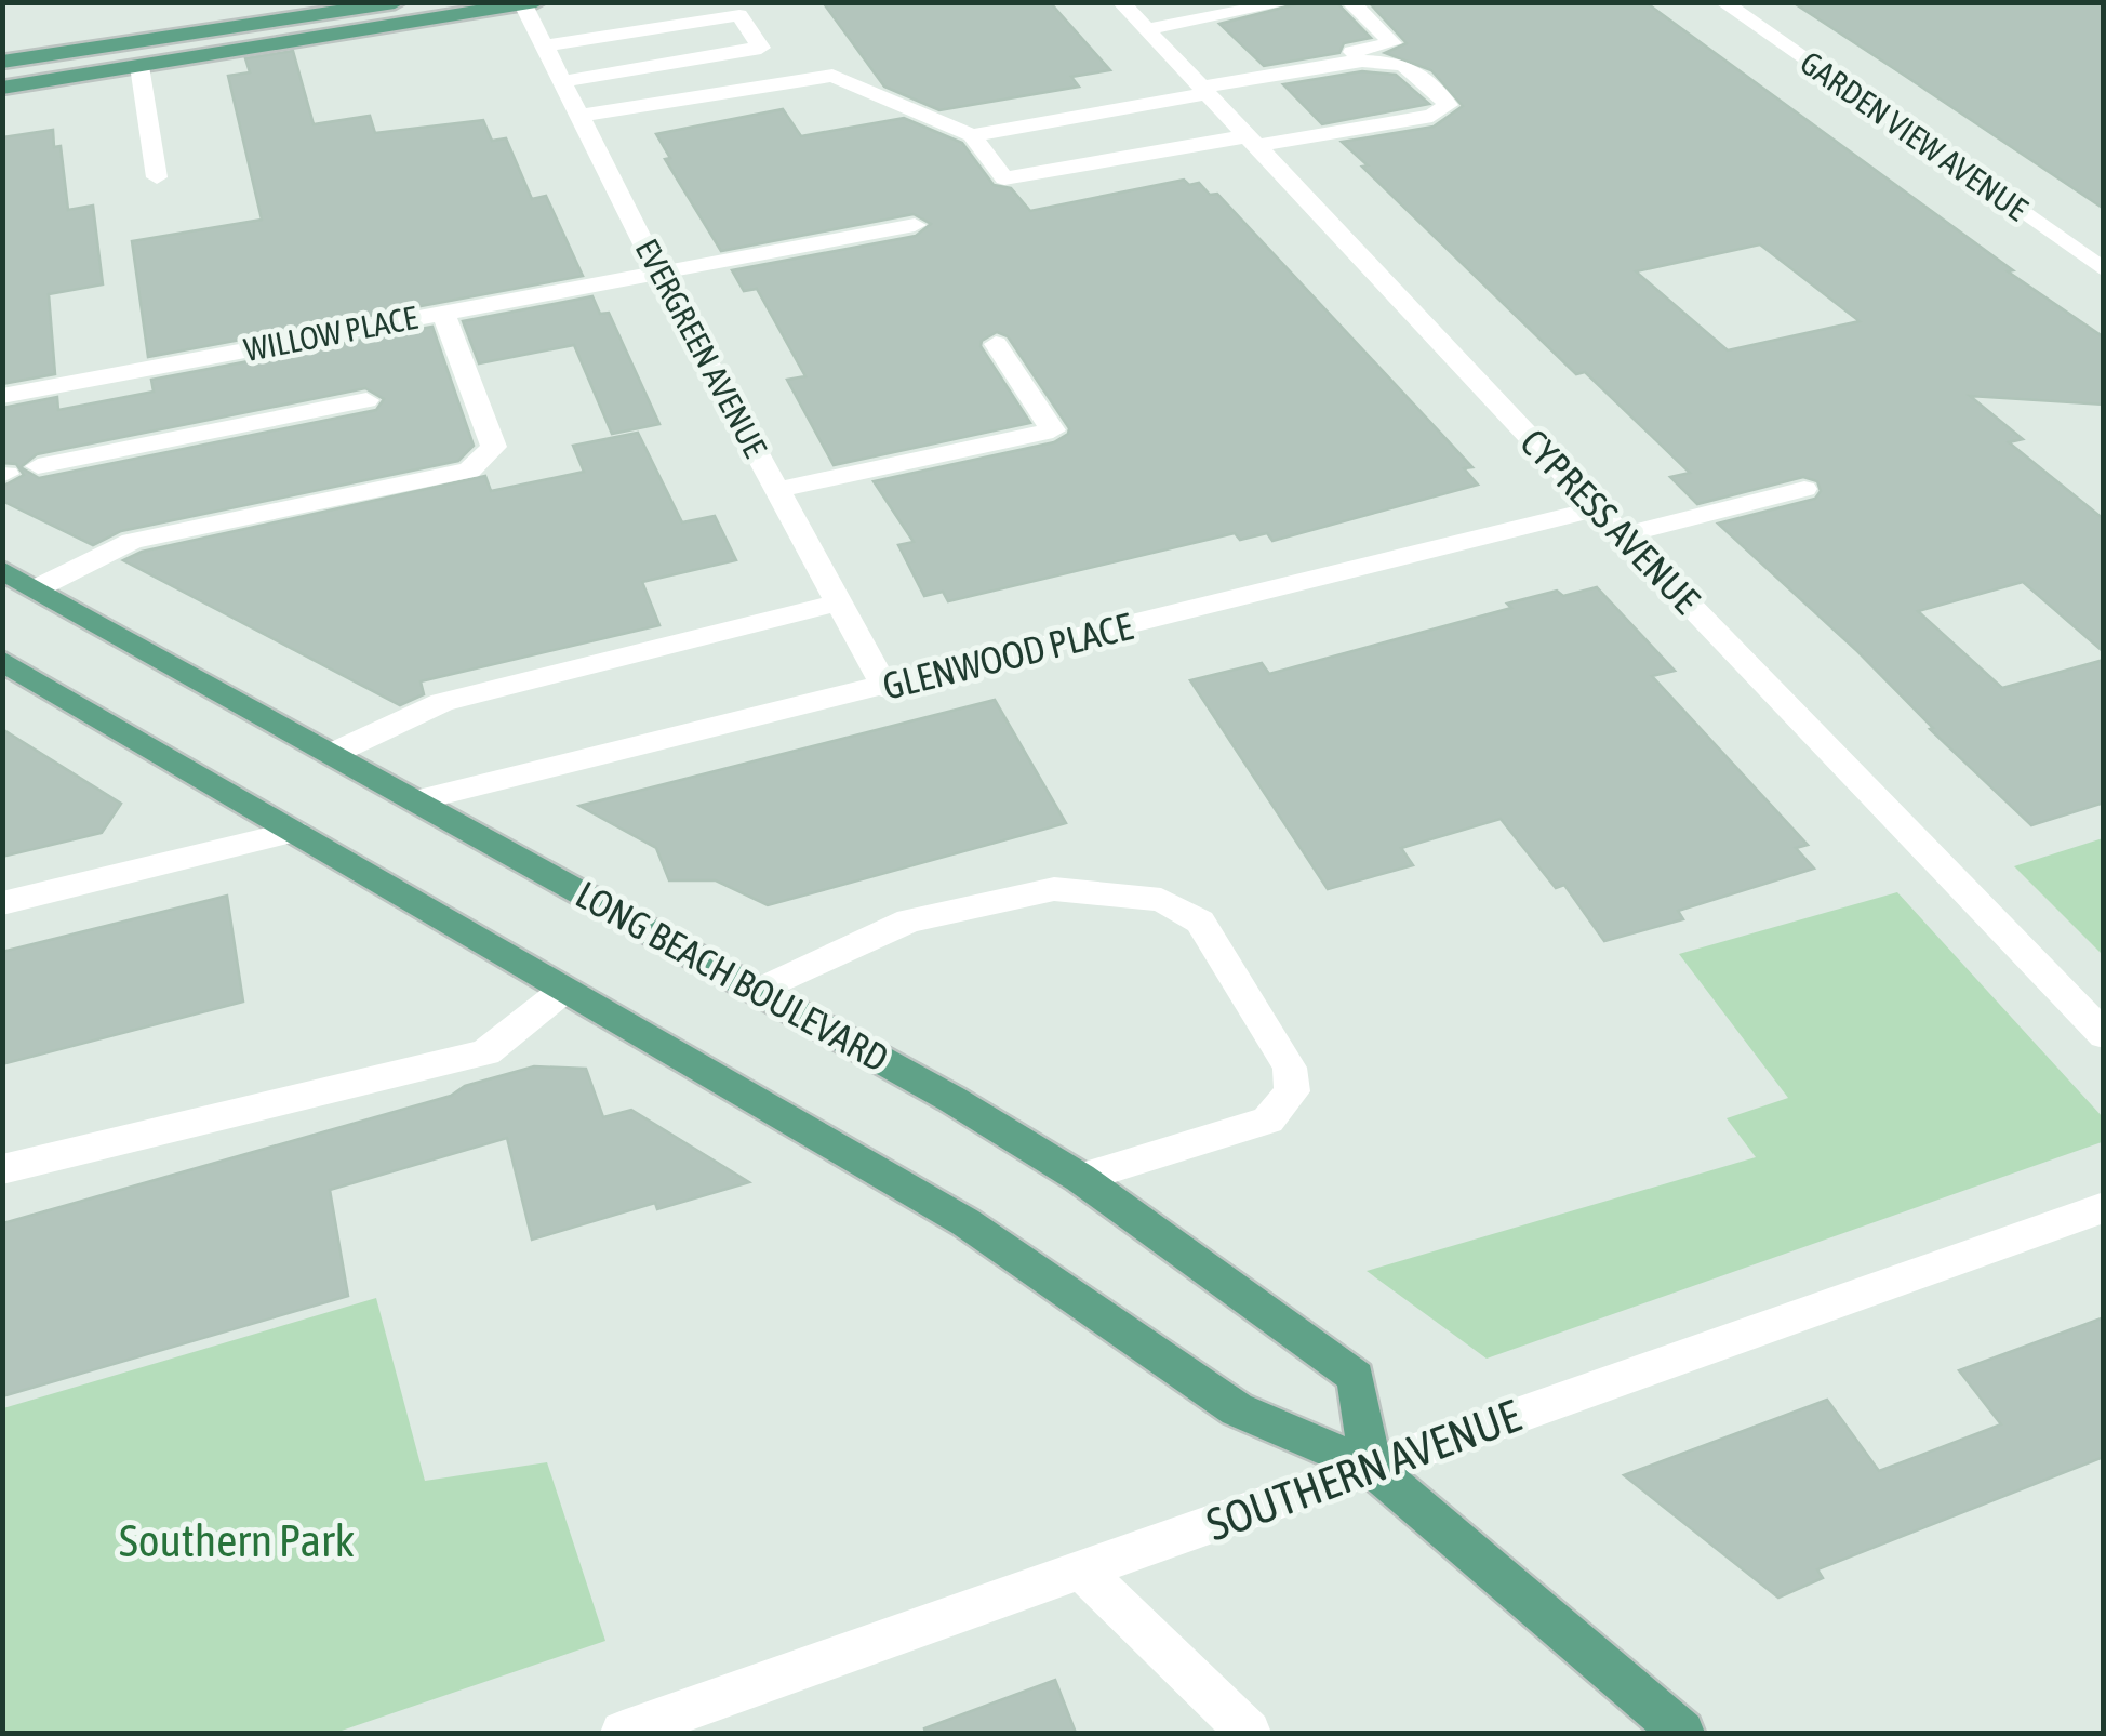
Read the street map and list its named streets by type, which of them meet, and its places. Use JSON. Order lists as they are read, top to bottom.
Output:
{
  "streets": {
    "main road": ["LONG BEACH BOULEVARD"],
    "street": [
      "GARDEN VIEW AVENUE",
      "WILLOW PLACE",
      "EVERGREEN AVENUE",
      "CYPRESS AVENUE",
      "GLENWOOD PLACE",
      "SOUTHERN AVENUE"
    ]
  },
  "crossings": [
    ["WILLOW PLACE", "EVERGREEN AVENUE"],
    ["EVERGREEN AVENUE", "GLENWOOD PLACE"],
    ["CYPRESS AVENUE", "GLENWOOD PLACE"],
    ["GLENWOOD PLACE", "LONG BEACH BOULEVARD"],
    ["LONG BEACH BOULEVARD", "SOUTHERN AVENUE"]
  ],
  "parks": ["Southern Park"]
}
